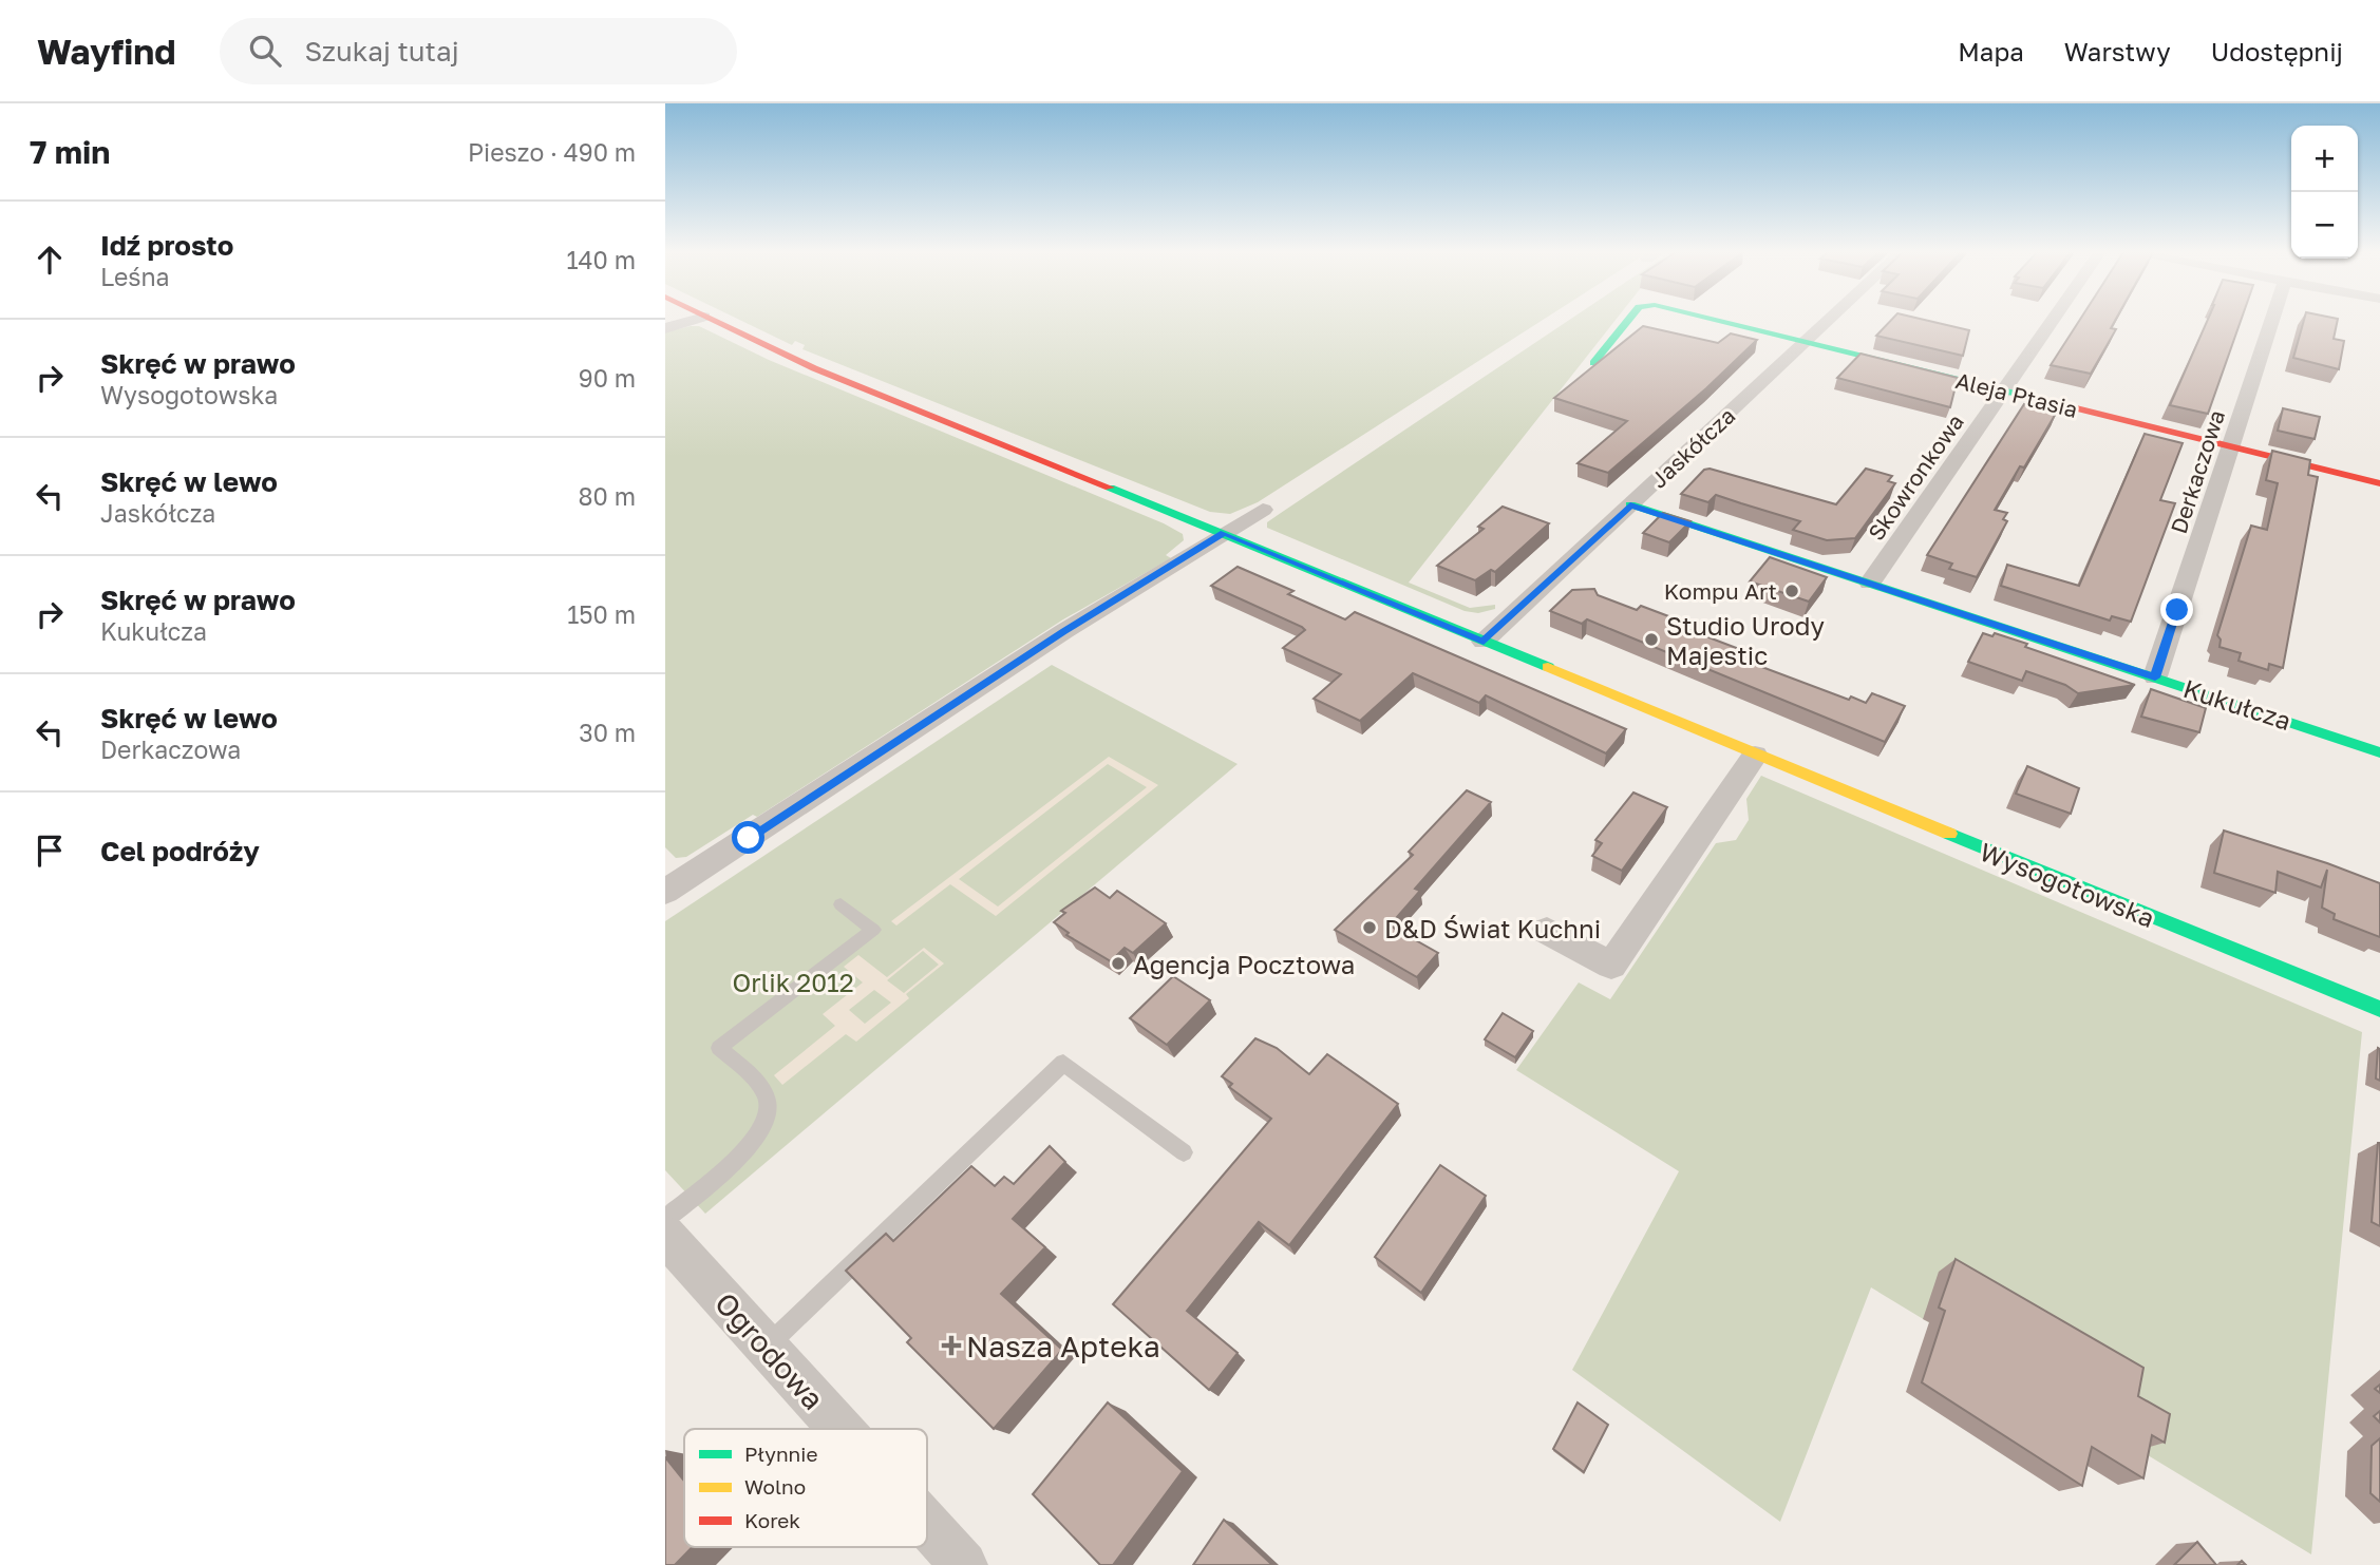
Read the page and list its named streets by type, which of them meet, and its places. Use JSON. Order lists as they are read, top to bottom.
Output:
{
  "streets": {
    "street": [
      "Aleja Ptasia",
      "Jaskółcza",
      "Derkaczowa",
      "Skowronkowa",
      "Kukułcza",
      "Wysogotowska",
      "Ogrodowa"
    ]
  },
  "crossings": [
    ["Aleja Ptasia", "Jaskółcza"],
    ["Aleja Ptasia", "Derkaczowa"],
    ["Aleja Ptasia", "Skowronkowa"],
    ["Jaskółcza", "Kukułcza"],
    ["Jaskółcza", "Wysogotowska"],
    ["Derkaczowa", "Kukułcza"],
    ["Skowronkowa", "Kukułcza"]
  ],
  "parks": ["Orlik 2012"],
  "places": {
    "other": [
      "Kompu Art",
      "Studio Urody Majestic",
      "D&D Świat Kuchni",
      "Agencja Pocztowa"
    ],
    "health": ["Nasza Apteka"]
  },
  "legend": ["Płynnie", "Wolno", "Korek"],
  "page": {
    "header": "Wayfind",
    "search": "Szukaj tutaj",
    "nav": ["Mapa", "Warstwy", "Udostępnij"],
    "heading": ["7 min", "Pieszo · 490 m"],
    "map_buttons": ["+", "−"],
    "list": [
      ["Idź prosto", "Leśna", "140 m"],
      ["Skręć w prawo", "Wysogotowska", "90 m"],
      ["Skręć w lewo", "Jaskółcza", "80 m"],
      ["Skręć w prawo", "Kukułcza", "150 m"],
      ["Skręć w lewo", "Derkaczowa", "30 m"],
      "Cel podróży"
    ]
  }
}
